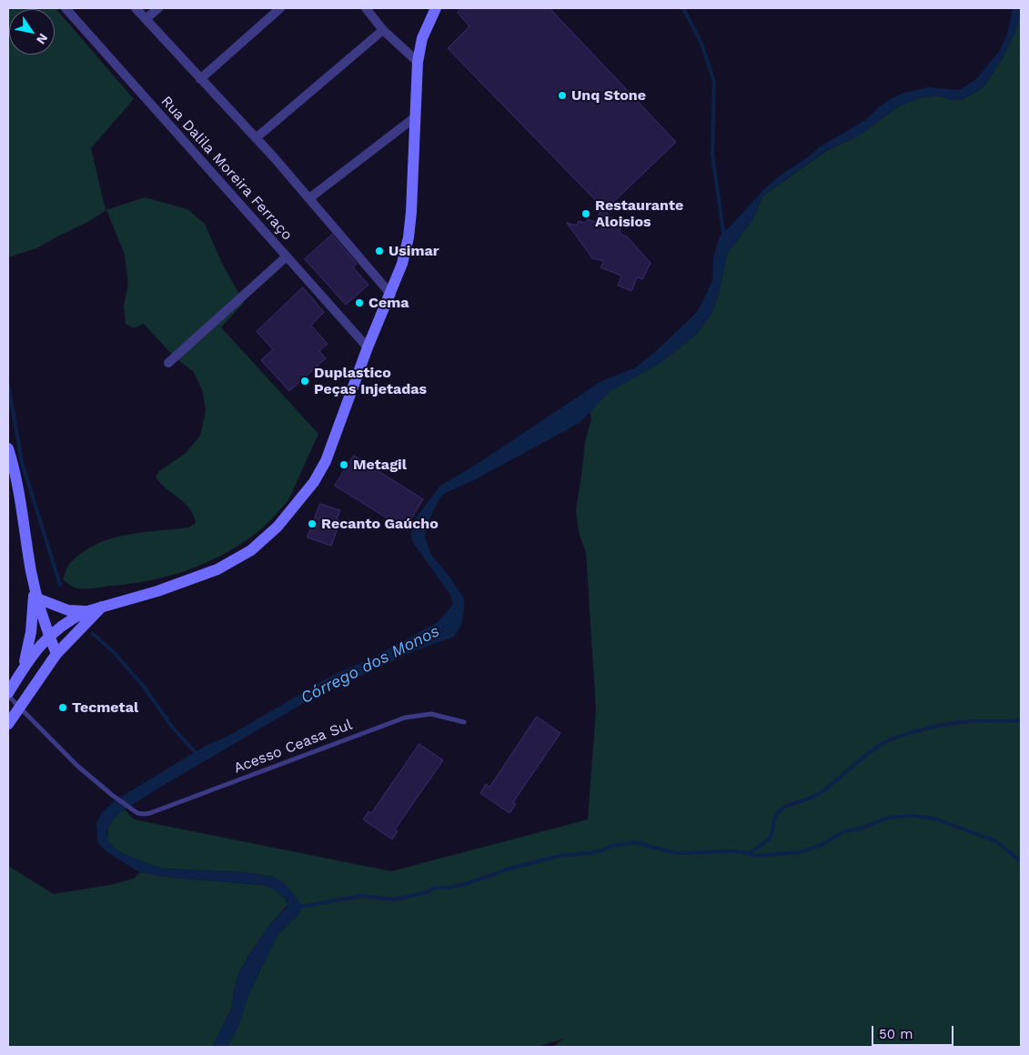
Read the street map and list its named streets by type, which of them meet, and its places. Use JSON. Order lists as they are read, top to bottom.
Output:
{
  "streets": {
    "street": ["Rua Dalila Moreira Ferraço"],
    "lane": ["Acesso Ceasa Sul"]
  },
  "water": ["Córrego dos Monos"],
  "places": [
    "Unq Stone",
    "Restaurante Aloisios",
    "Usimar",
    "Cema",
    "Duplastico Peças Injetadas",
    "Metagil",
    "Recanto Gaúcho",
    "Tecmetal"
  ],
  "scale_bar": "50 m",
  "north": "bottom right"
}
